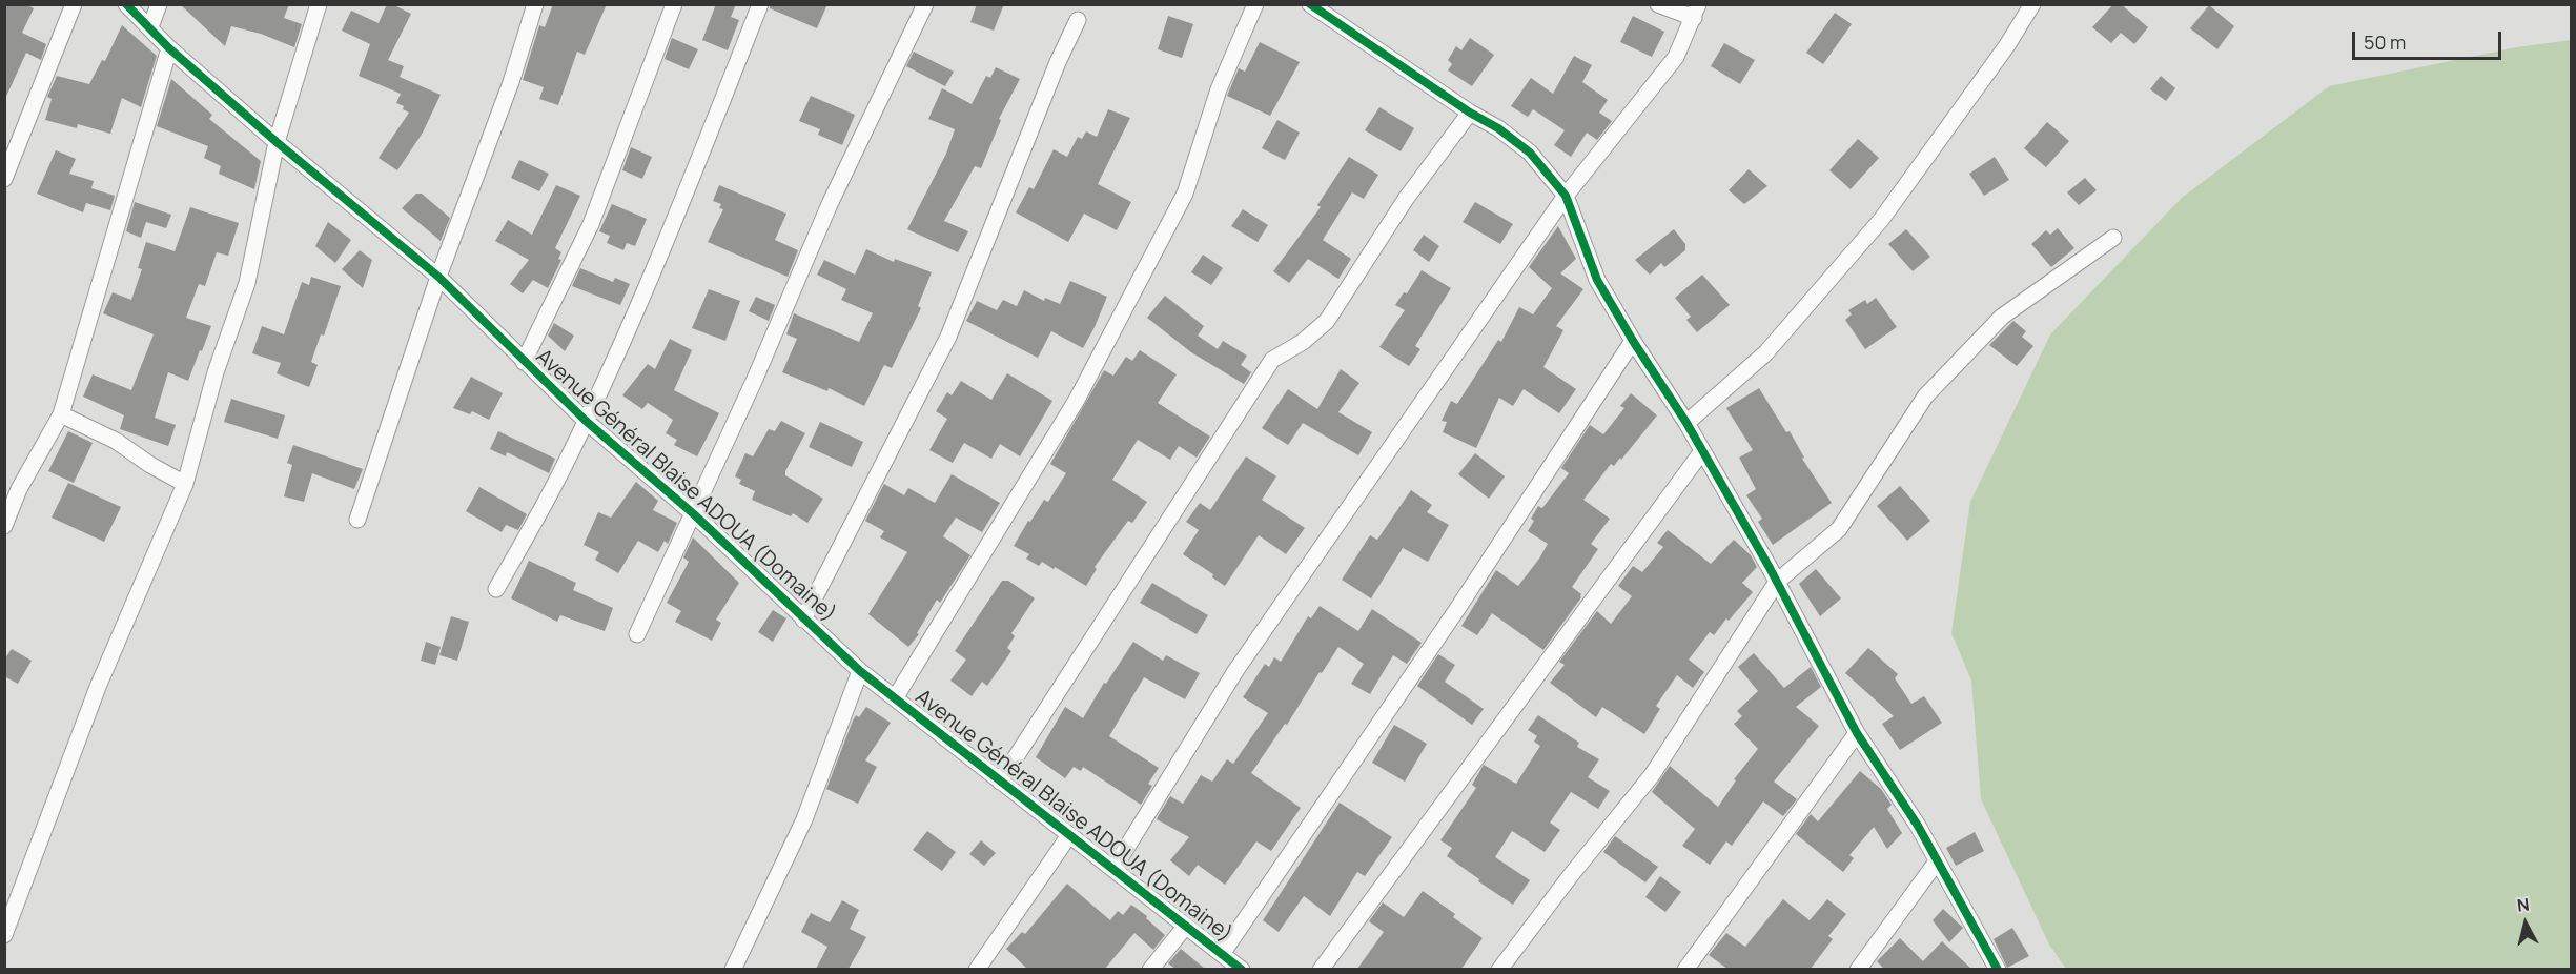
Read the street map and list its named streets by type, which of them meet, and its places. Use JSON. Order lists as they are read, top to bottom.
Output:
{
  "streets": {
    "street": ["Avenue Général Blaise ADOUA (Domaine)"]
  },
  "scale_bar": "50 m",
  "north": "top"
}
